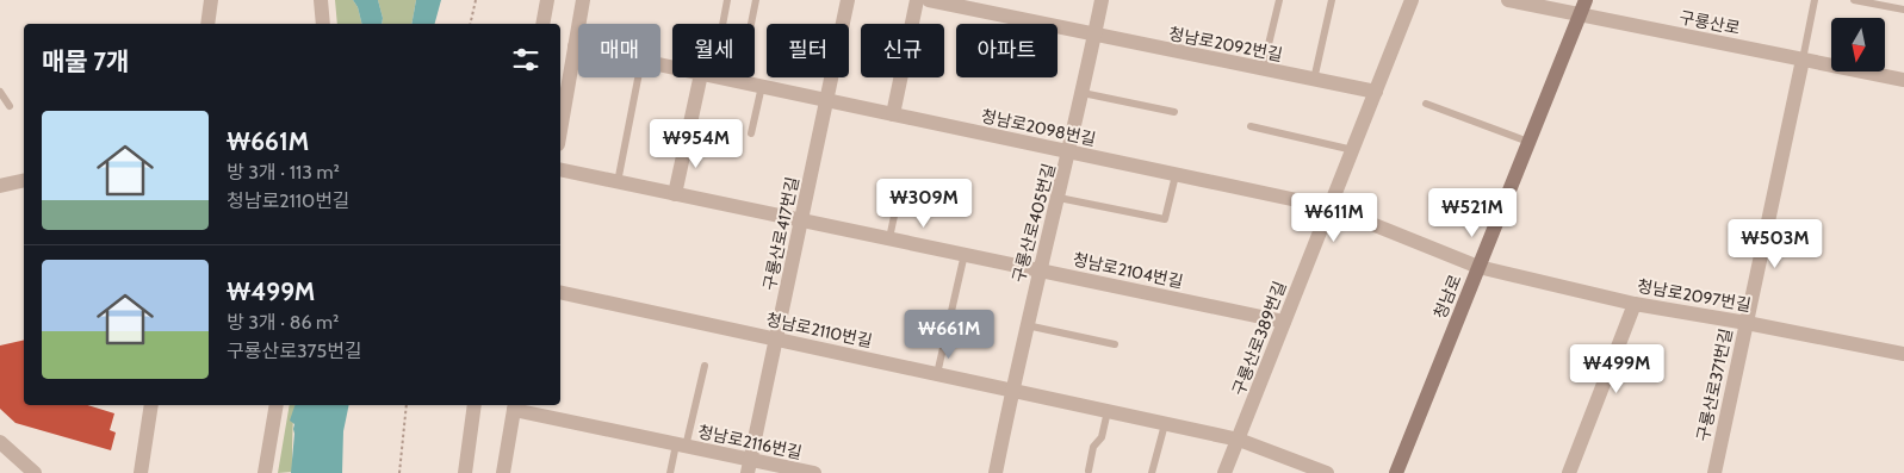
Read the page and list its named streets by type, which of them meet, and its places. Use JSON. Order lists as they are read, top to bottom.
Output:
{
  "streets": {
    "main road": ["청남로"],
    "street": [
      "구룡산로",
      "청남로2092번길",
      "청남로2098번길",
      "구룡산로405번길",
      "구룡산로417번길",
      "청남로2104번길",
      "청남로2097번길",
      "청남로2110번길",
      "구룡산로389번길",
      "구룡산로371번길",
      "청남로2116번길"
    ]
  },
  "crossings": [
    ["구룡산로", "청남로"],
    ["구룡산로", "구룡산로371번길"],
    ["청남로2092번길", "구룡산로405번길"],
    ["청남로2092번길", "구룡산로389번길"],
    ["청남로2098번길", "구룡산로405번길"],
    ["청남로2098번길", "구룡산로417번길"],
    ["청남로2098번길", "청남로2097번길"],
    ["청남로2098번길", "청남로"],
    ["청남로2098번길", "구룡산로389번길"],
    ["구룡산로405번길", "청남로2104번길"],
    ["구룡산로405번길", "청남로2110번길"],
    ["구룡산로417번길", "청남로2104번길"],
    ["구룡산로417번길", "청남로2110번길"],
    ["구룡산로417번길", "청남로2116번길"],
    ["청남로2104번길", "구룡산로389번길"],
    ["청남로2097번길", "청남로"],
    ["청남로2097번길", "구룡산로371번길"],
    ["청남로2110번길", "구룡산로389번길"]
  ],
  "north": "bottom",
  "page": {
    "chip": [
      "매매",
      "월세",
      "필터",
      "신규",
      "아파트"
    ],
    "heading": "매물 7개",
    "list": [
      {
        "name": "₩661M",
        "note": "방 3개 · 113 m² · 청남로2110번길"
      },
      {
        "name": "₩499M",
        "note": "방 3개 · 86 m² · 구룡산로375번길"
      }
    ],
    "price": [
      "₩954M",
      "₩309M",
      "₩521M",
      "₩611M",
      "₩503M",
      "₩661M",
      "₩499M"
    ]
  }
}
